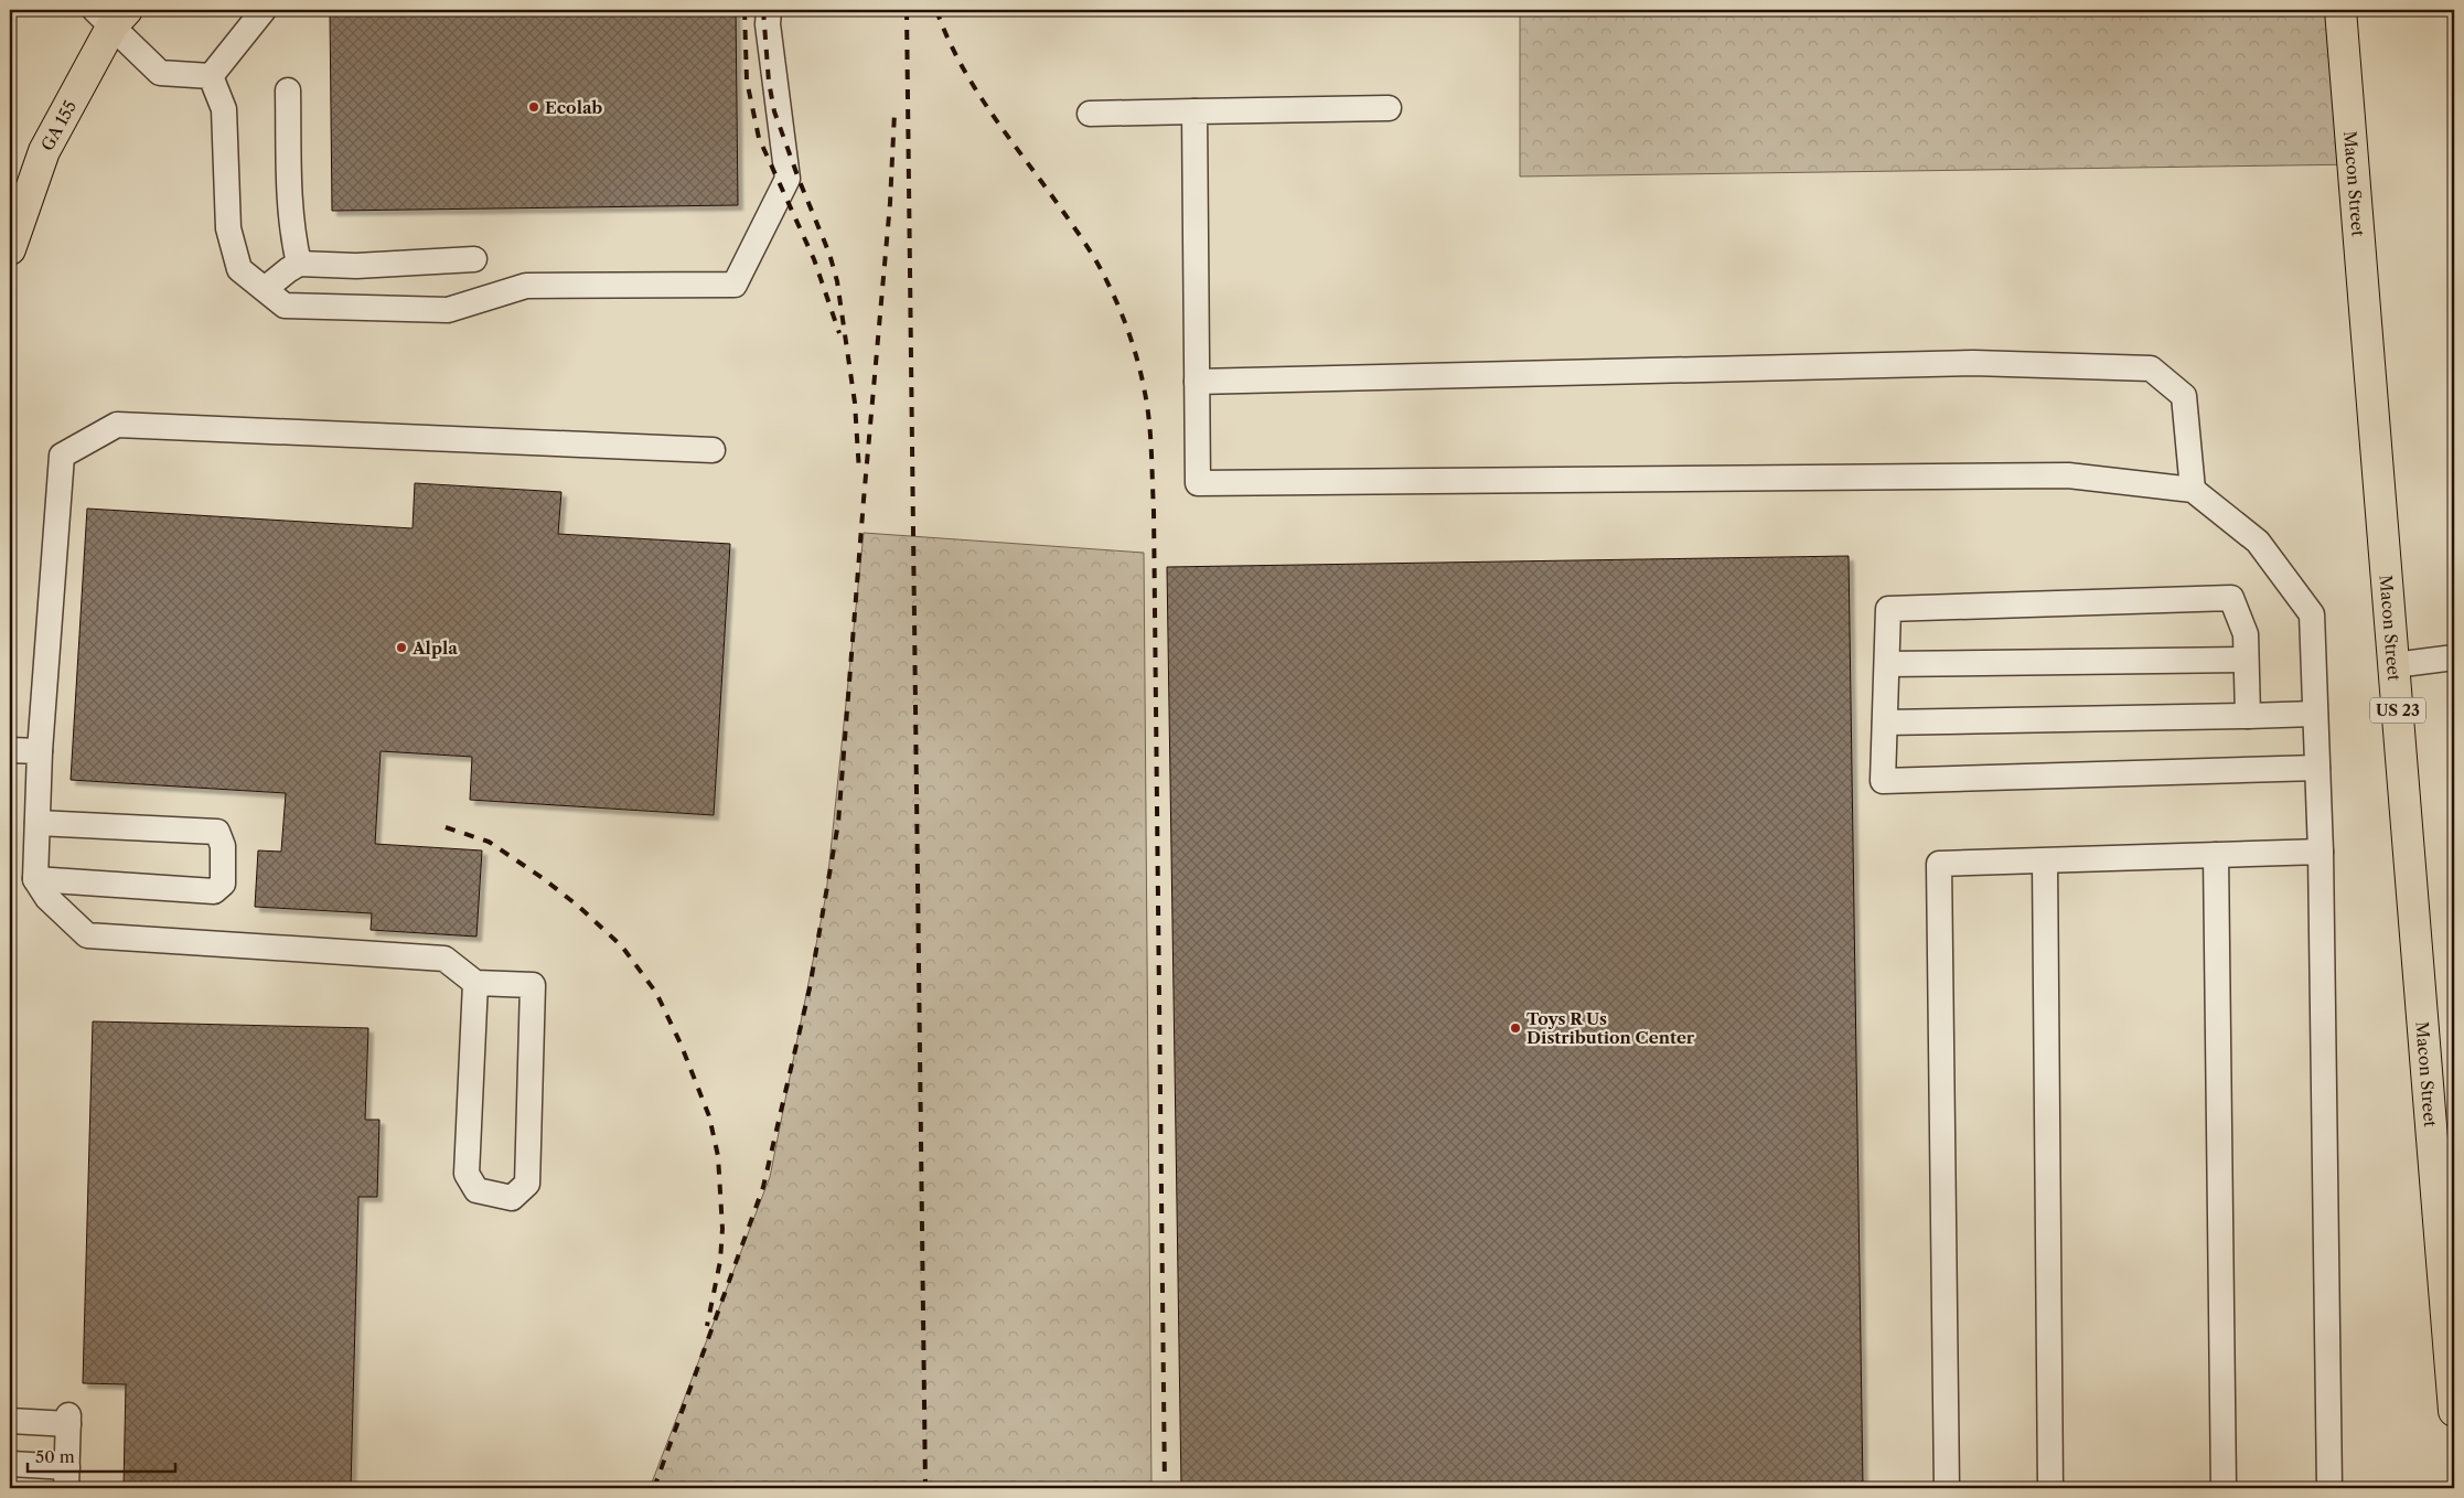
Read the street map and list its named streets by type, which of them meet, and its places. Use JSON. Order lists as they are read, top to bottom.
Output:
{
  "streets": {
    "main road": ["GA 155", "Macon Street", "US 23"]
  },
  "places": ["Ecolab", "Alpla", "Toys R Us Distribution Center"],
  "scale_bar": "50 m"
}
